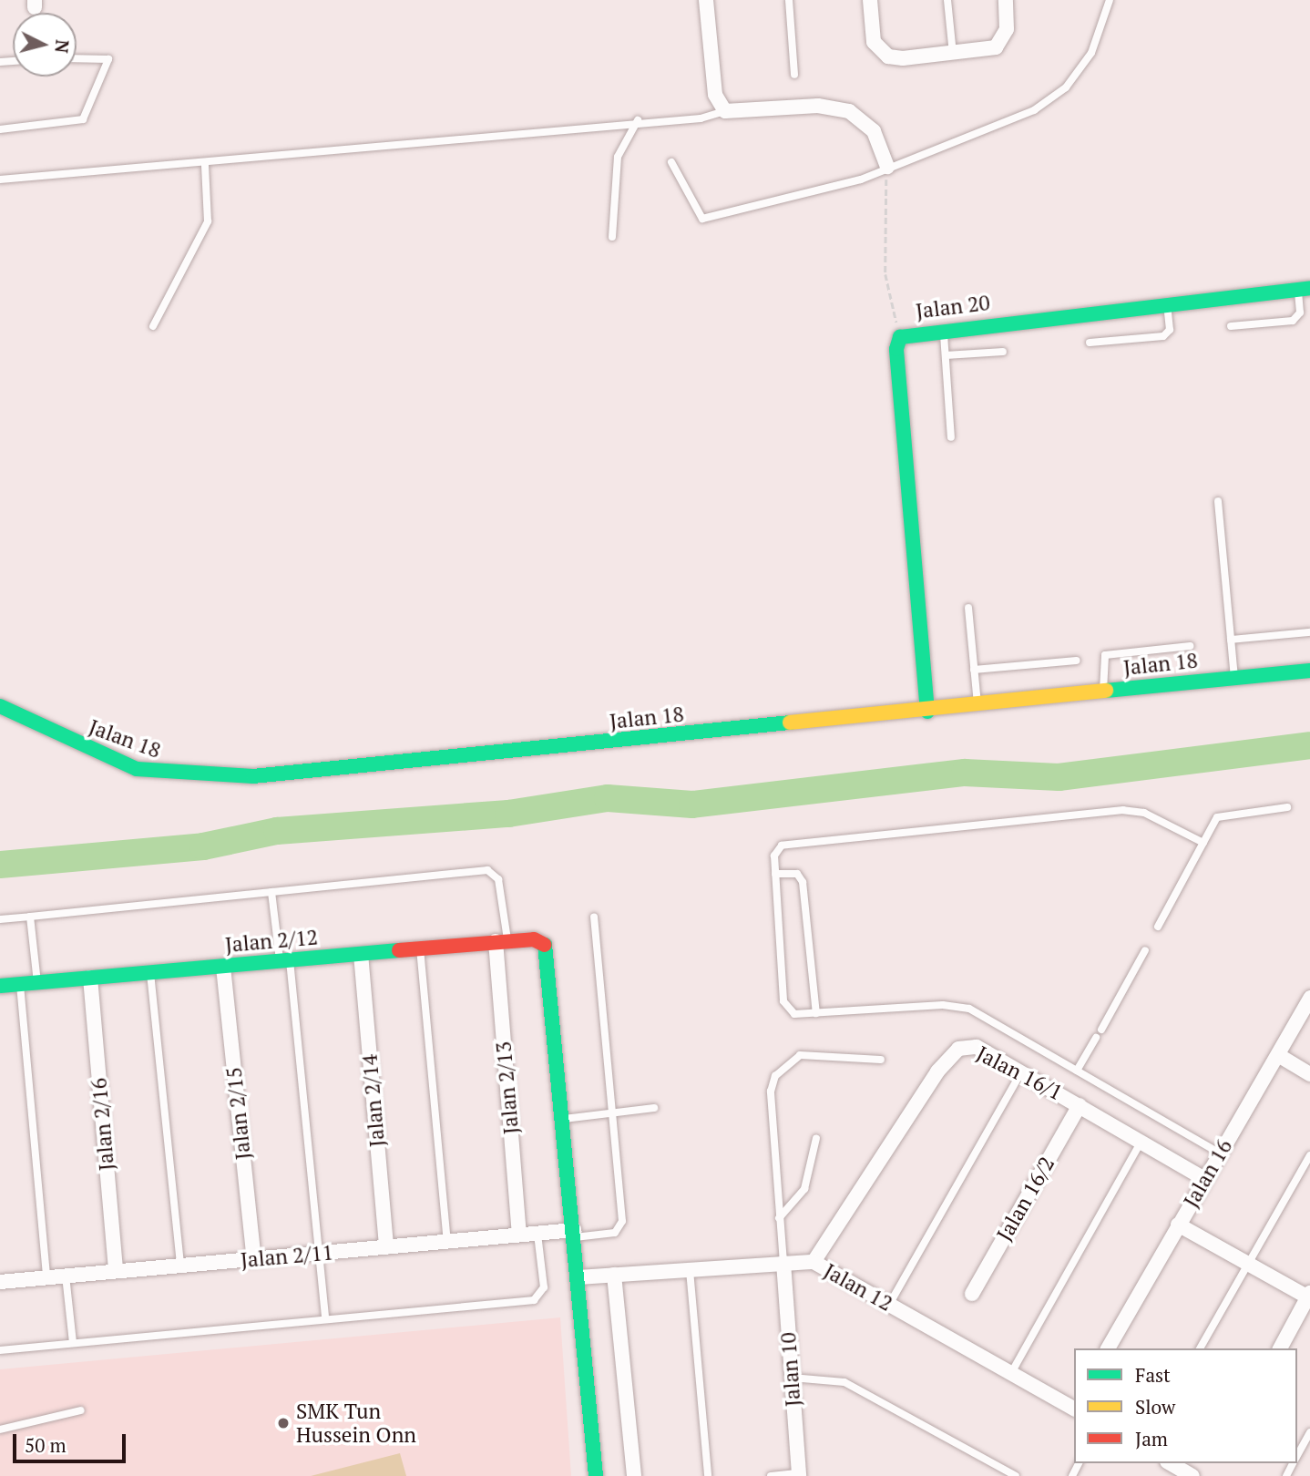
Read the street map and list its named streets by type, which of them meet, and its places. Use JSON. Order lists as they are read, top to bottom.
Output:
{
  "streets": {
    "street": [
      "Jalan 20",
      "Jalan 18",
      "Jalan 2/12",
      "Jalan 16/1",
      "Jalan 2/13",
      "Jalan 2/14",
      "Jalan 2/15",
      "Jalan 2/16",
      "Jalan 16",
      "Jalan 16/2",
      "Jalan 2/11",
      "Jalan 12",
      "Jalan 10"
    ]
  },
  "crossings": [
    ["Jalan 20", "Jalan 18"],
    ["Jalan 2/12", "Jalan 2/13"],
    ["Jalan 2/12", "Jalan 2/14"],
    ["Jalan 2/12", "Jalan 2/15"],
    ["Jalan 2/12", "Jalan 2/16"],
    ["Jalan 16/1", "Jalan 16"],
    ["Jalan 16/1", "Jalan 16/2"],
    ["Jalan 16/1", "Jalan 12"],
    ["Jalan 2/13", "Jalan 2/11"],
    ["Jalan 2/14", "Jalan 2/11"],
    ["Jalan 2/15", "Jalan 2/11"],
    ["Jalan 2/16", "Jalan 2/11"],
    ["Jalan 12", "Jalan 10"]
  ],
  "places": ["SMK Tun Hussein Onn"],
  "legend": ["Fast", "Slow", "Jam"],
  "scale_bar": "50 m",
  "north": "right"
}
